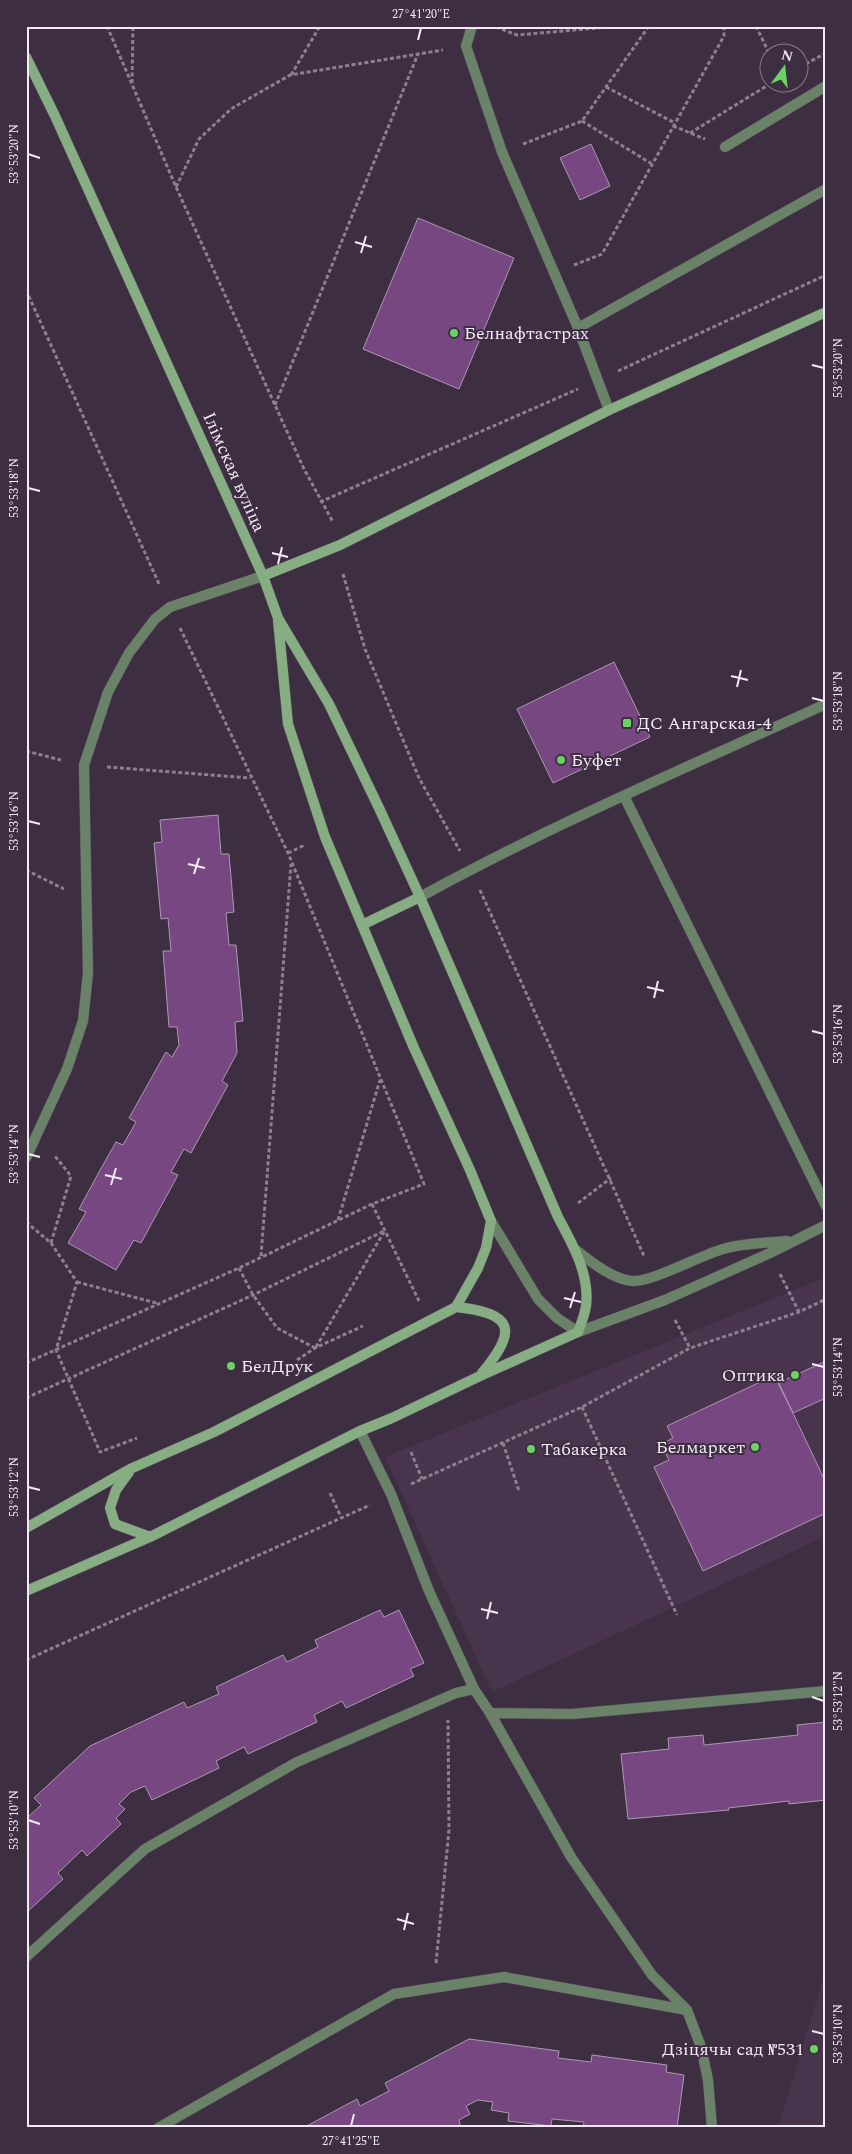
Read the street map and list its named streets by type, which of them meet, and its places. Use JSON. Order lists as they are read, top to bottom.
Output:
{
  "streets": {
    "main road": ["Ілімская вуліца"]
  },
  "places": {
    "other": [
      "Белнафтастрах",
      "Буфет",
      "БелДрук",
      "Оптика",
      "Белмаркет",
      "Табакерка",
      "Дзіцячы сад №531"
    ],
    "transit": ["ДС Ангарская-4"]
  },
  "north": "top",
  "coordinates": [
    "27°41'20\"E",
    "53°53'20\"N",
    "53°53'18\"N",
    "53°53'16\"N",
    "53°53'14\"N",
    "53°53'12\"N",
    "53°53'10\"N",
    "27°41'25\"E"
  ]
}
